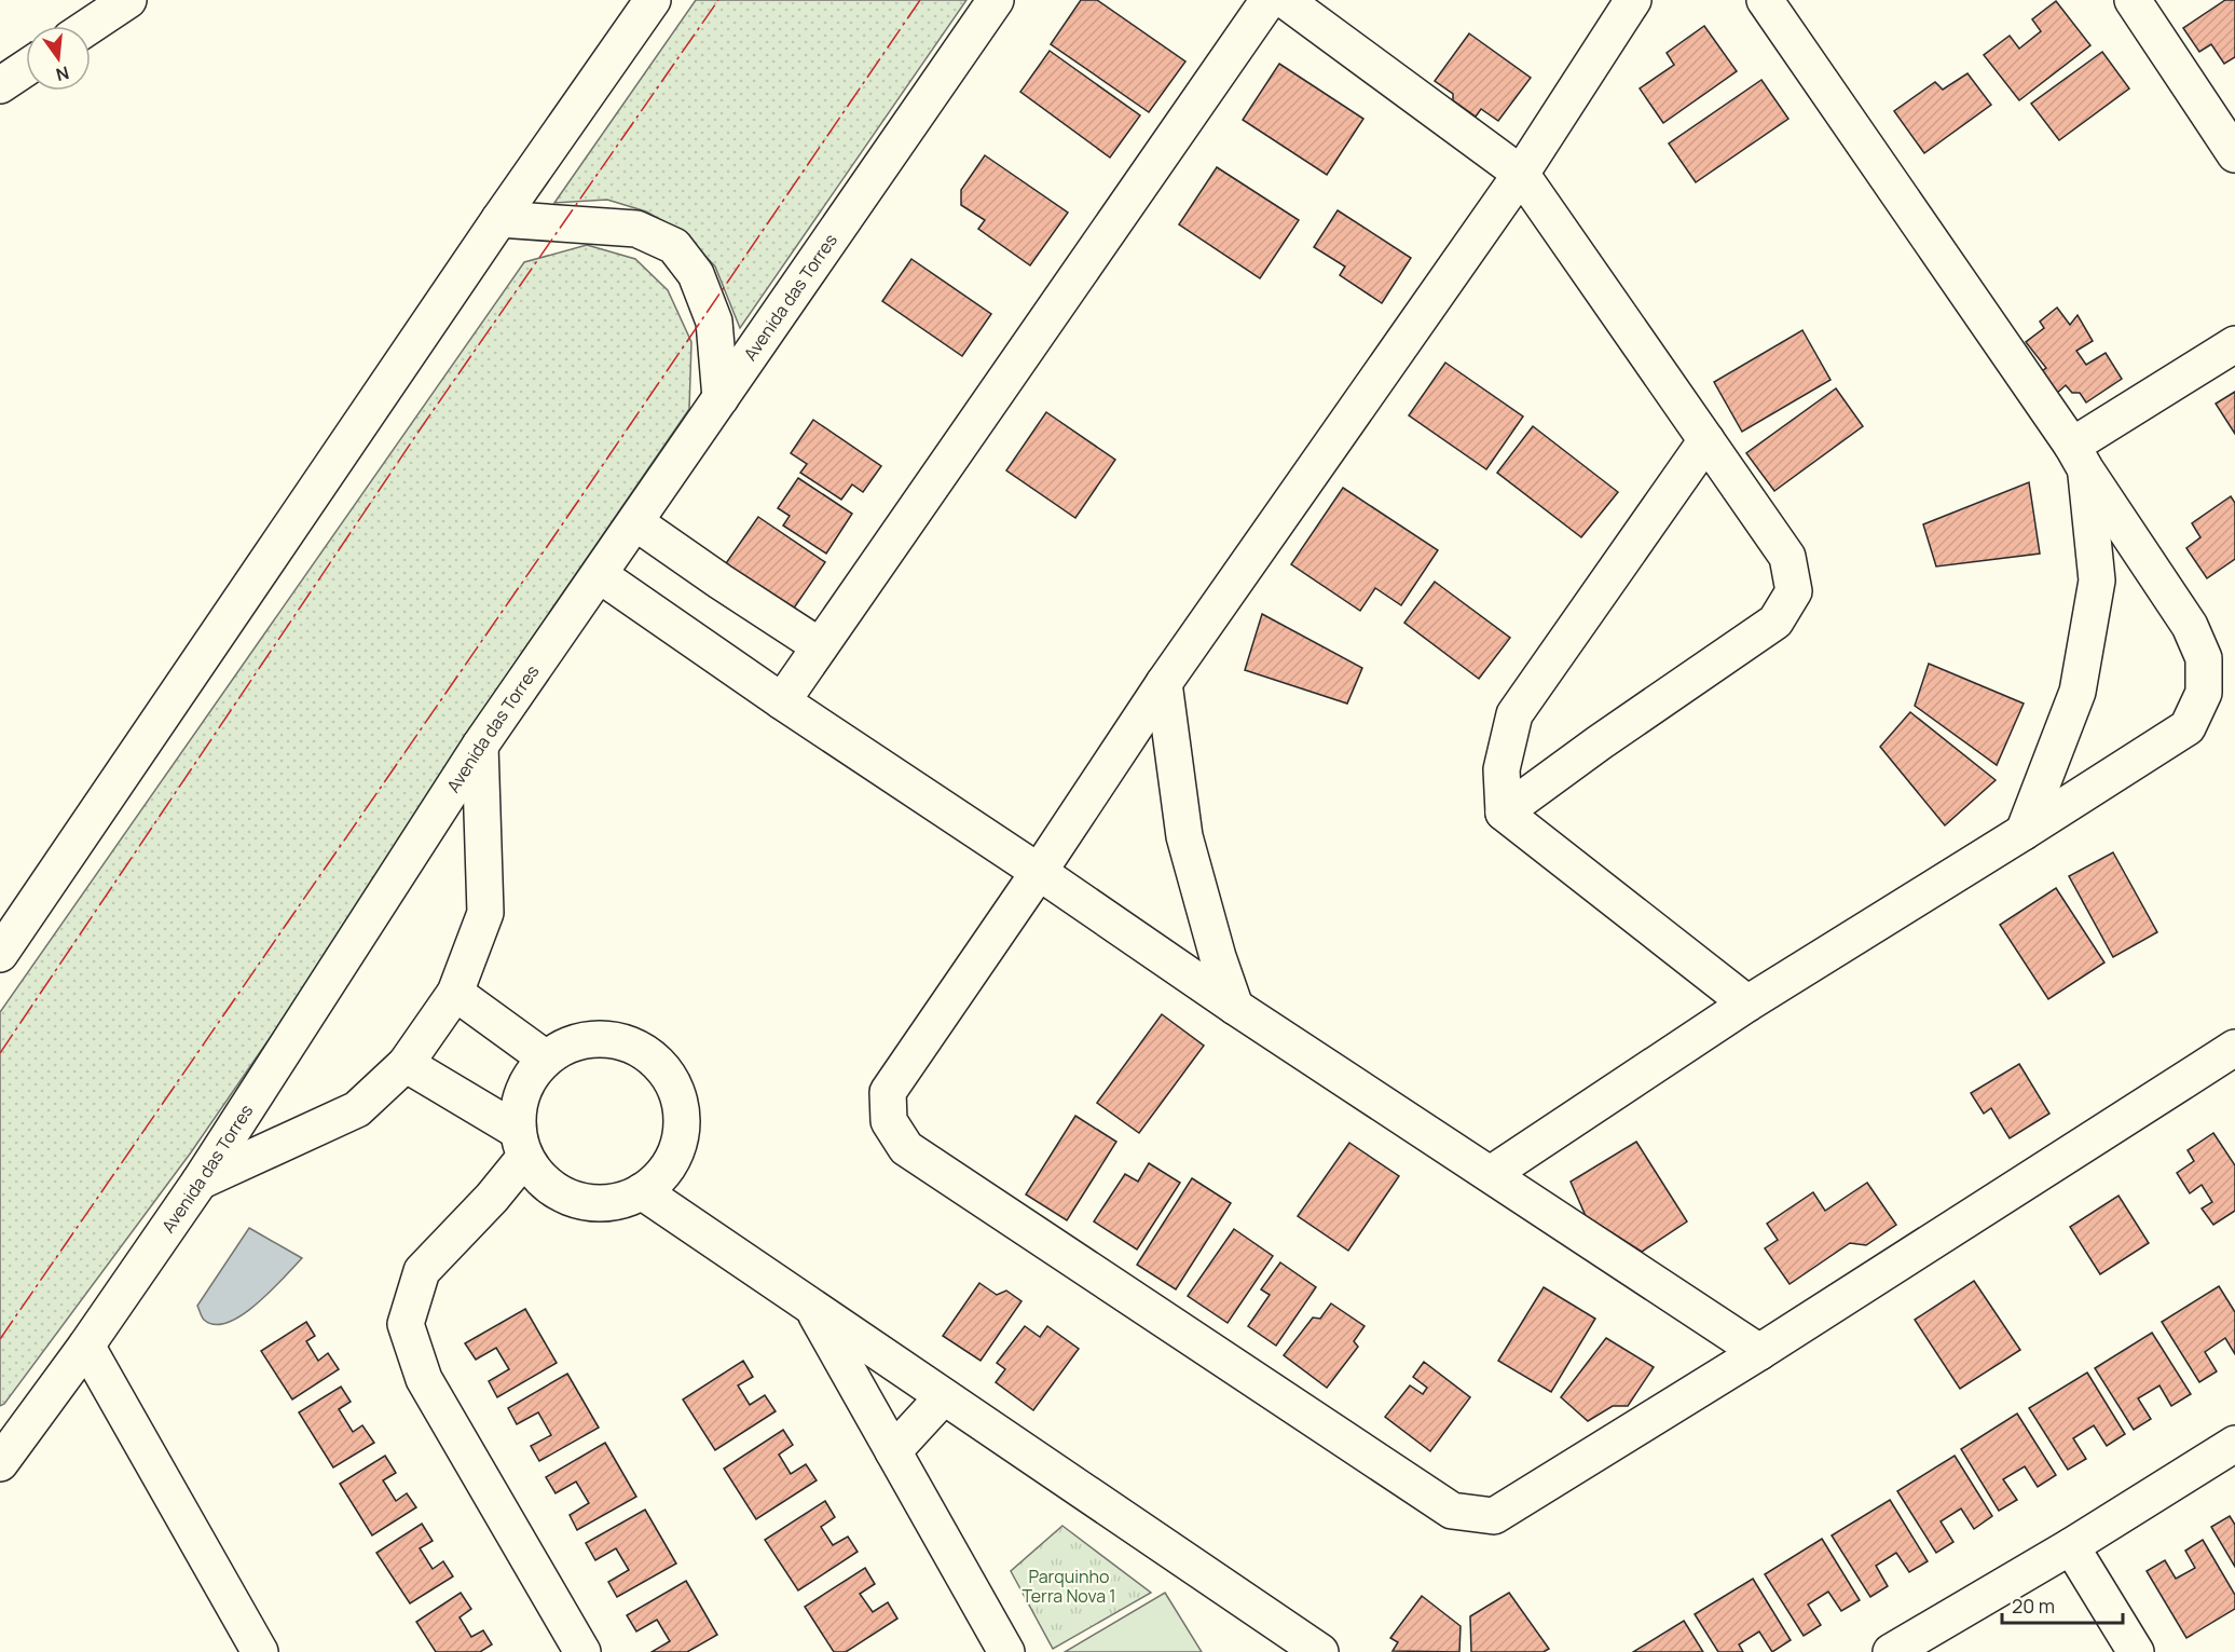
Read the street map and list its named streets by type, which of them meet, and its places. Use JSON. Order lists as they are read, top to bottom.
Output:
{
  "streets": {
    "street": ["Avenida das Torres"]
  },
  "parks": ["Parquinho Terra Nova 1"],
  "scale_bar": "20 m",
  "north": "bottom"
}
